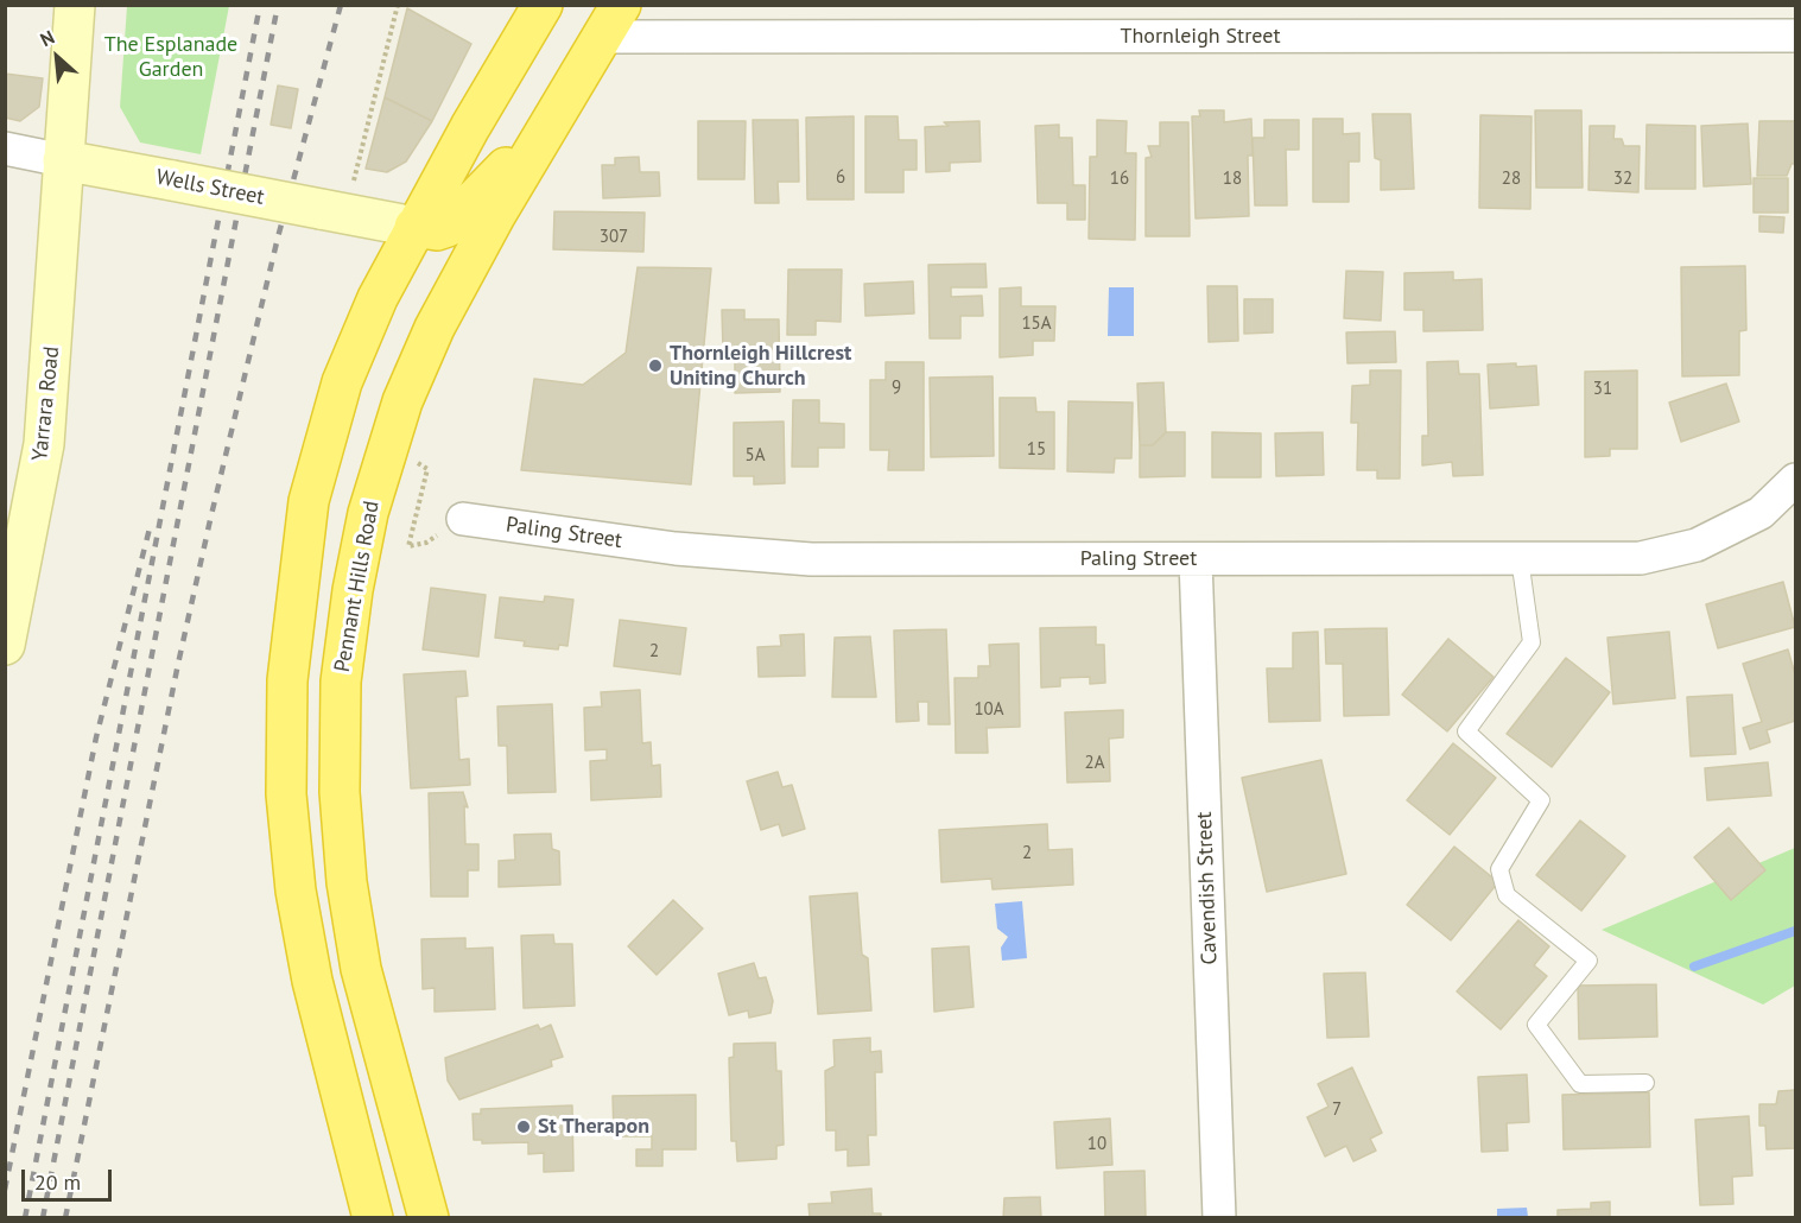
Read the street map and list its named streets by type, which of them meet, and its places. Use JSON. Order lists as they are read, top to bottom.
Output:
{
  "streets": {
    "highway": ["Pennant Hills Road"],
    "main road": ["Wells Street", "Yarrara Road"],
    "street": ["Thornleigh Street", "Paling Street", "Cavendish Street"]
  },
  "crossings": [
    ["Thornleigh Street", "Pennant Hills Road"],
    ["Wells Street", "Yarrara Road"],
    ["Paling Street", "Cavendish Street"]
  ],
  "parks": ["The Esplanade Garden"],
  "places": ["Thornleigh Hillcrest Uniting Church", "St Therapon"],
  "house_numbers": [
    "6",
    "16",
    "18",
    "28",
    "32",
    "307",
    "15A",
    "9",
    "31",
    "15",
    "5A",
    "2",
    "10A",
    "2A",
    "2",
    "7",
    "10"
  ],
  "scale_bar": "20 m",
  "north": "top left"
}
